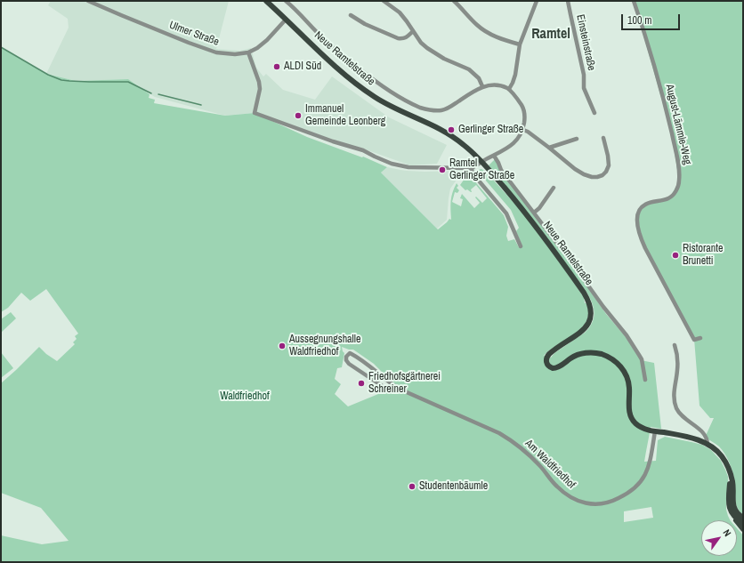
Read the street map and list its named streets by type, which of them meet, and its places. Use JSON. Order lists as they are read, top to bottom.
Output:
{
  "streets": {
    "main road": ["Neue Ramtelstraße"],
    "street": [
      "Ulmer Straße",
      "Einsteinstraße",
      "August-Lämmle-Weg",
      "Am Waldfriedhof"
    ]
  },
  "crossings": [
    ["Ulmer Straße", "Neue Ramtelstraße"],
    ["Neue Ramtelstraße", "Am Waldfriedhof"]
  ],
  "districts": ["Ramtel"],
  "parks": ["Waldfriedhof"],
  "places": [
    "ALDI Süd",
    "Immanuel Gemeinde Leonberg",
    "Gerlinger Straße",
    "Ramtel Gerlinger Straße",
    "Ristorante Brunetti",
    "Aussegnungshalle Waldfriedhof",
    "Friedhofsgärtnerei Schreiner",
    "Studentenbäumle"
  ],
  "scale_bar": "100 m",
  "north": "top right"
}
